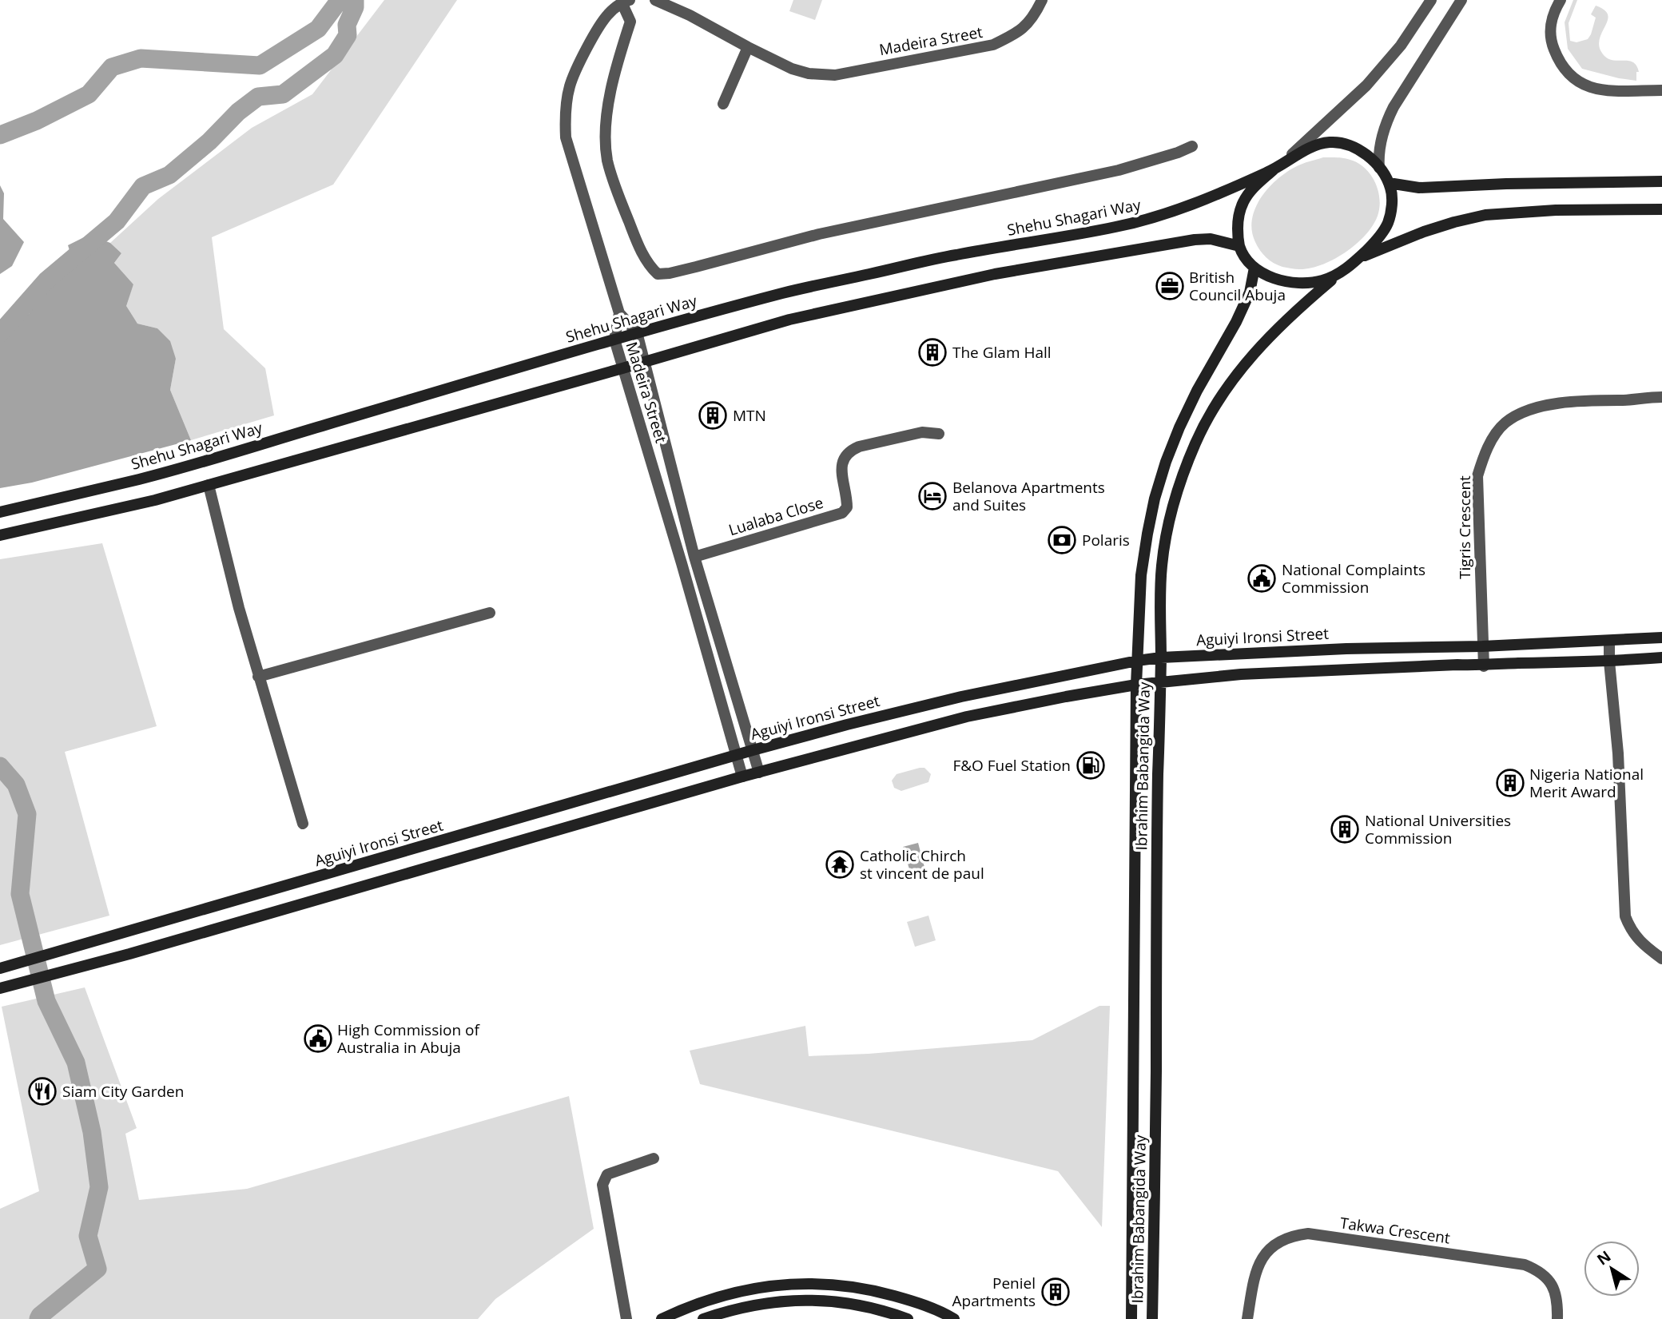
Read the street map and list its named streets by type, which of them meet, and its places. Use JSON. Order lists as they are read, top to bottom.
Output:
{
  "streets": {
    "main road": ["Shehu Shagari Way", "Aguiyi Ironsi Street", "Ibrahim Babangida Way"],
    "street": [
      "Madeira Street",
      "Lualaba Close",
      "Tigris Crescent",
      "Takwa Crescent"
    ]
  },
  "crossings": [
    ["Madeira Street", "Shehu Shagari Way"],
    ["Madeira Street", "Aguiyi Ironsi Street"],
    ["Shehu Shagari Way", "Ibrahim Babangida Way"],
    ["Tigris Crescent", "Aguiyi Ironsi Street"],
    ["Aguiyi Ironsi Street", "Ibrahim Babangida Way"]
  ],
  "places": {
    "office": ["British Council Abuja"],
    "building": [
      "The Glam Hall",
      "MTN",
      "Nigeria National Merit Award",
      "National Universities Commission",
      "Peniel Apartments"
    ],
    "hotel": ["Belanova Apartments and Suites"],
    "bank": ["Polaris"],
    "public building": ["National Complaints Commission", "High Commission of Australia in Abuja"],
    "fuel station": ["F&O Fuel Station"],
    "temple": ["Catholic Chirch st vincent de paul"],
    "restaurant": ["Siam City Garden"]
  },
  "north": "top left"
}
